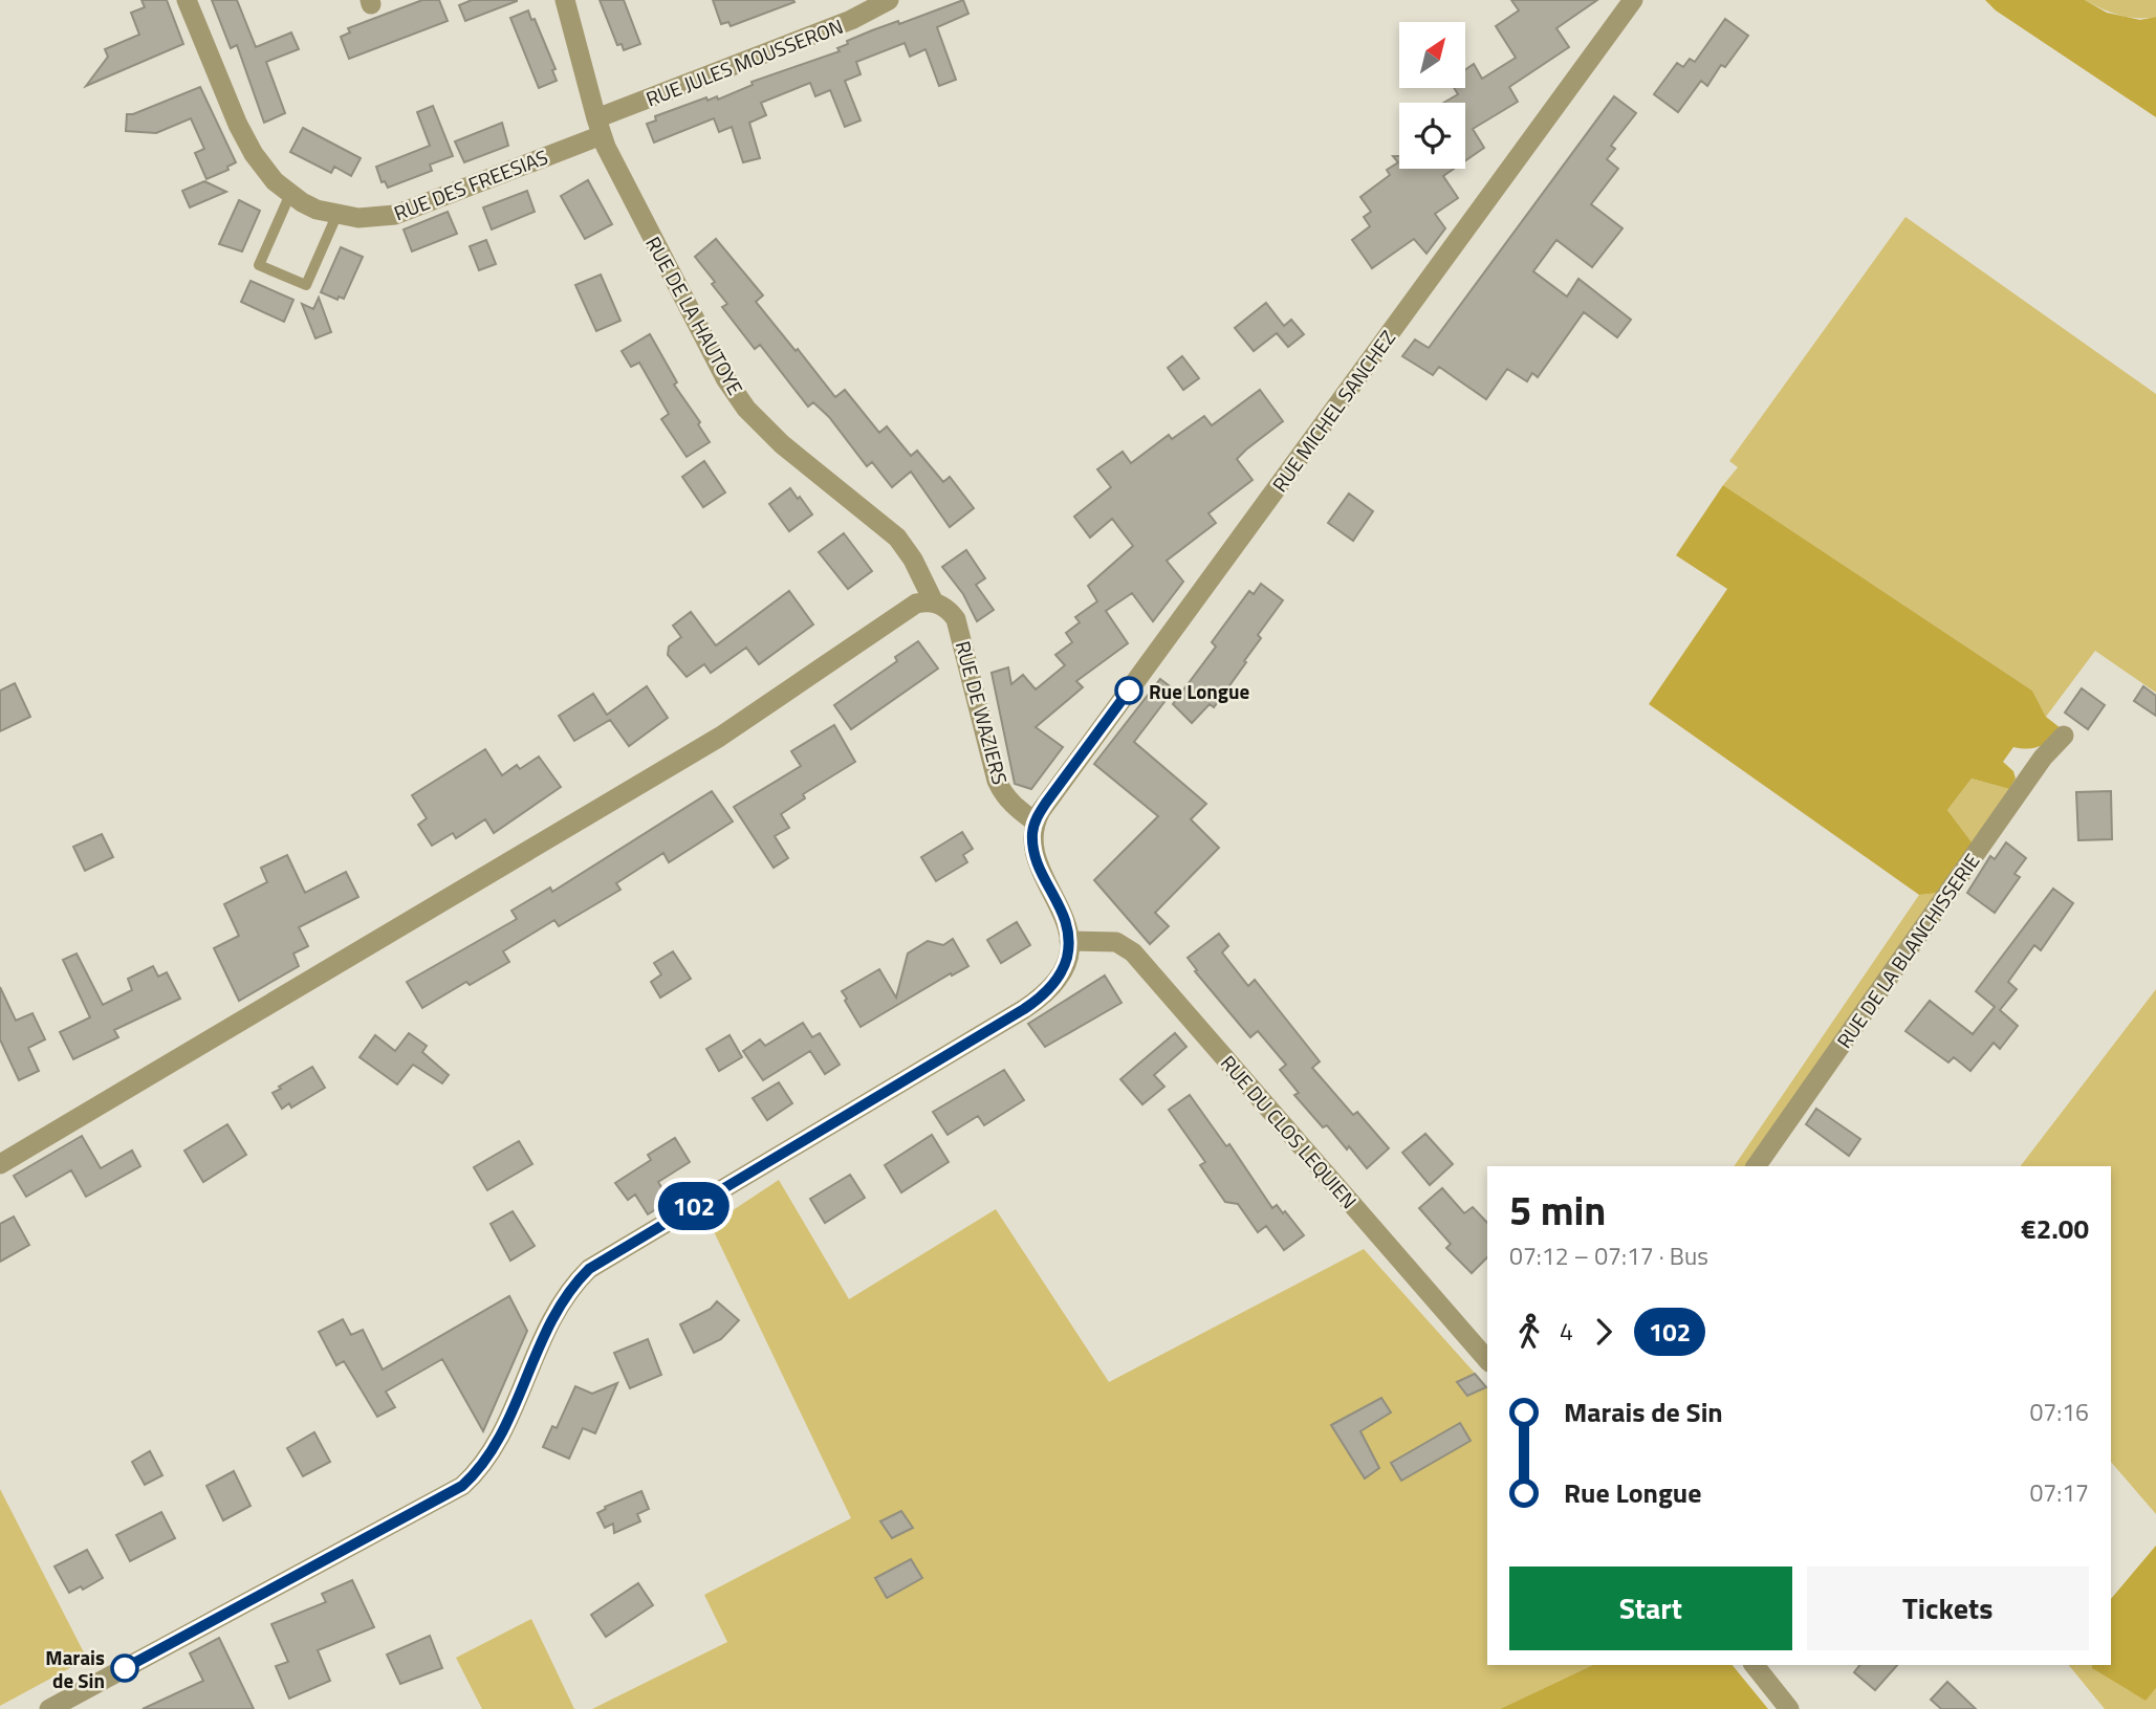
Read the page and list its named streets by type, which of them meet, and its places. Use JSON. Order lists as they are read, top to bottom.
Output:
{
  "streets": {
    "street": [
      "RUE JULES MOUSSERON",
      "RUE DES FREESIAS",
      "RUE DE LA HAUTOYE",
      "RUE MICHEL SANCHEZ",
      "RUE DE WAZIERS",
      "RUE DE LA BLANCHISSERIE",
      "RUE DU CLOS LEQUIEN"
    ]
  },
  "crossings": [
    ["RUE JULES MOUSSERON", "RUE DES FREESIAS"],
    ["RUE JULES MOUSSERON", "RUE DE LA HAUTOYE"],
    ["RUE DES FREESIAS", "RUE DE LA HAUTOYE"],
    ["RUE DE LA HAUTOYE", "RUE DE WAZIERS"],
    ["RUE MICHEL SANCHEZ", "RUE DE WAZIERS"]
  ],
  "places": ["Rue Longue", "Marais de Sin"],
  "lines": ["bus line 102"],
  "north": "top right",
  "page": {
    "on_map": "102",
    "heading": ["5 min", "07:12 – 07:17 · Bus", "€2.00"],
    "legs": ["4", "102"],
    "list": [
      {
        "name": "Marais de Sin",
        "value": "07:16"
      },
      {
        "name": "Rue Longue",
        "value": "07:17"
      }
    ],
    "buttons": ["Start", "Tickets"]
  }
}
